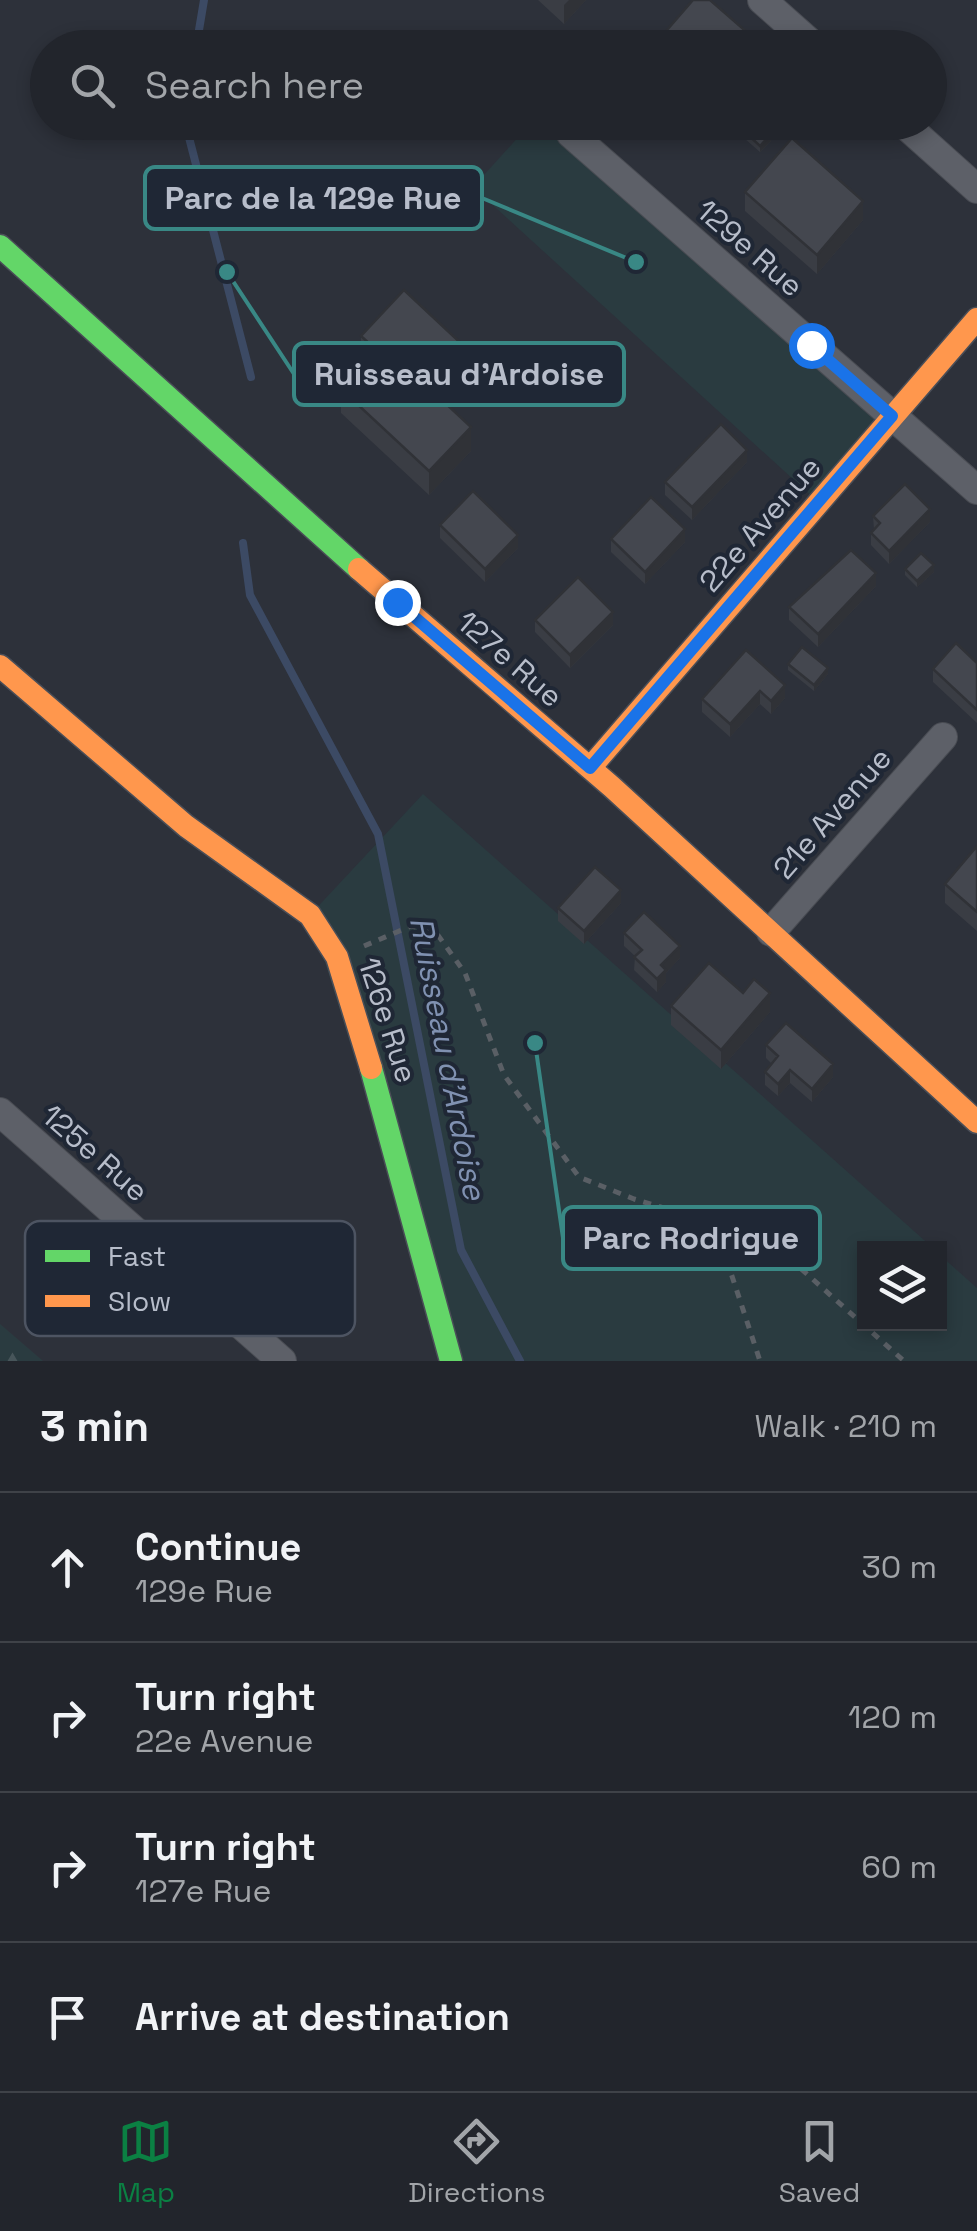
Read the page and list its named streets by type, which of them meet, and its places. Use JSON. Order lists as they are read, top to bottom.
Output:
{
  "streets": {
    "street": [
      "129e Rue",
      "22e Avenue",
      "127e Rue",
      "21e Avenue",
      "126e Rue",
      "125e Rue"
    ]
  },
  "crossings": [
    ["129e Rue", "22e Avenue"],
    ["22e Avenue", "127e Rue"],
    ["127e Rue", "21e Avenue"]
  ],
  "water": ["Ruisseau d'Ardoise"],
  "places": ["Parc de la 129e Rue", "Ruisseau d'Ardoise", "Parc Rodrigue"],
  "legend": ["Fast", "Slow"],
  "page": {
    "search": "Search here",
    "heading": ["3 min", "Walk · 210 m"],
    "list": [
      ["Continue", "129e Rue", "30 m"],
      ["Turn right", "22e Avenue", "120 m"],
      ["Turn right", "127e Rue", "60 m"],
      "Arrive at destination"
    ],
    "nav": ["Map", "Directions", "Saved"]
  }
}
